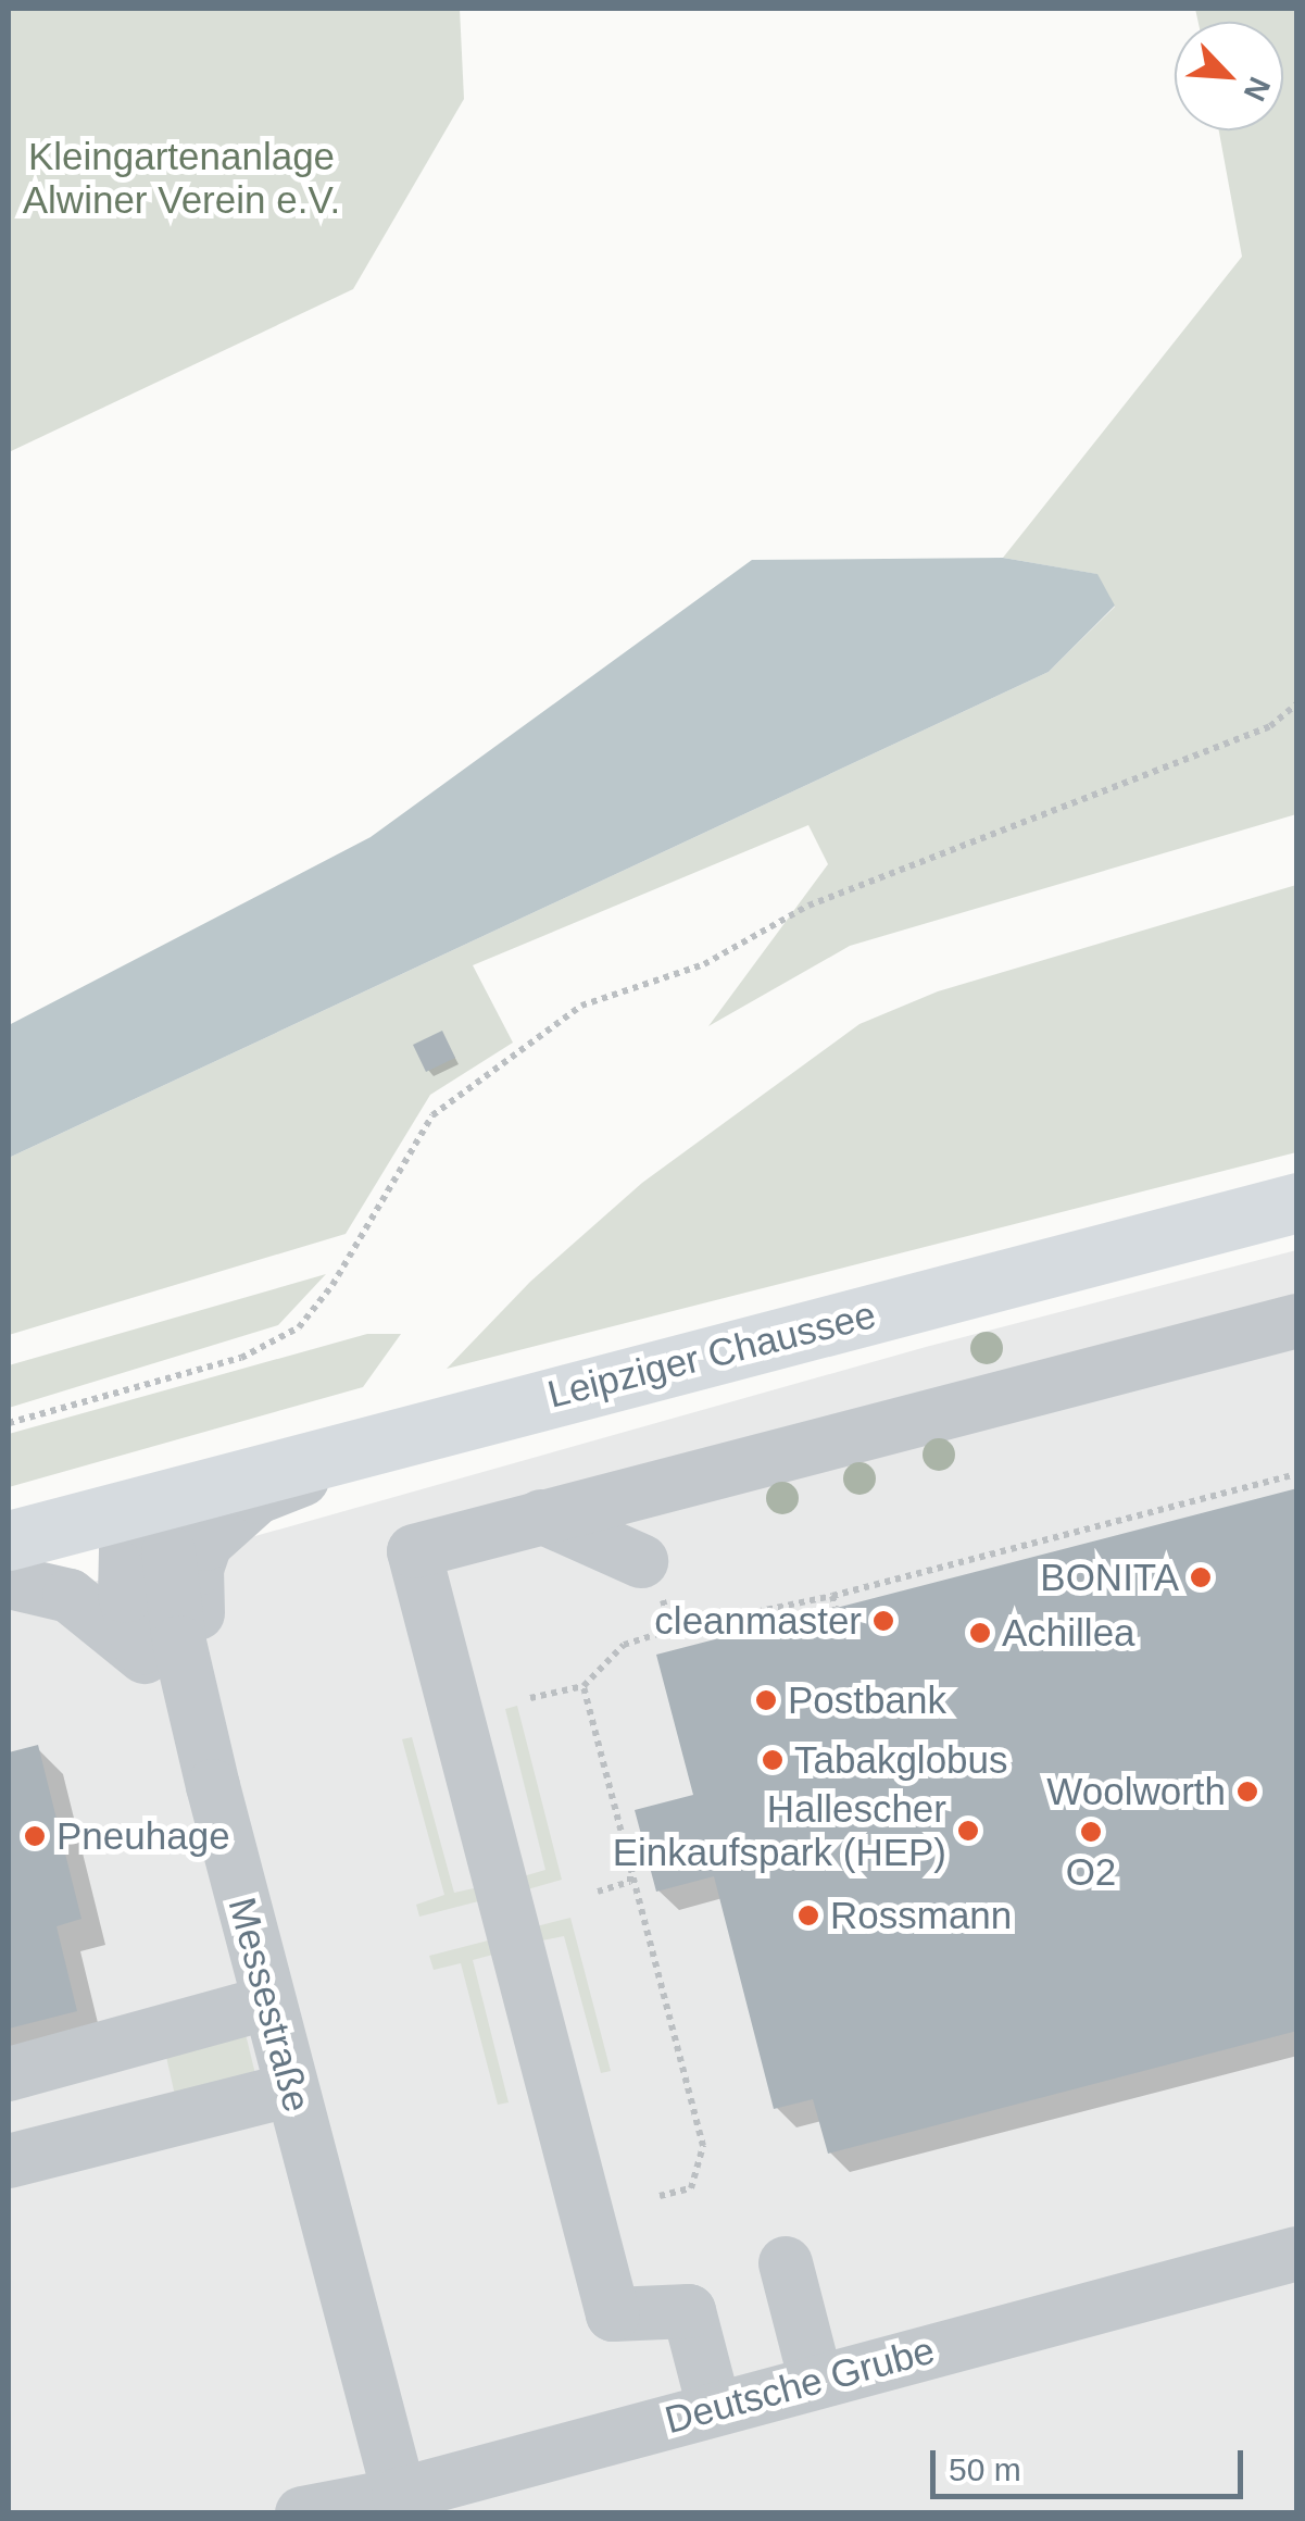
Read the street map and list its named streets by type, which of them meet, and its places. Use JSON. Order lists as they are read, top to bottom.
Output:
{
  "streets": {
    "main road": ["Leipziger Chaussee"],
    "street": ["Messestraße", "Deutsche Grube"]
  },
  "crossings": [
    ["Leipziger Chaussee", "Messestraße"],
    ["Messestraße", "Deutsche Grube"]
  ],
  "parks": ["Kleingartenanlage Alwiner Verein e.V."],
  "places": [
    "BONITA",
    "cleanmaster",
    "Achillea",
    "Postbank",
    "Tabakglobus",
    "Woolworth",
    "Hallescher Einkaufspark (HEP)",
    "O2",
    "Pneuhage",
    "Rossmann"
  ],
  "scale_bar": "50 m",
  "north": "bottom right"
}
